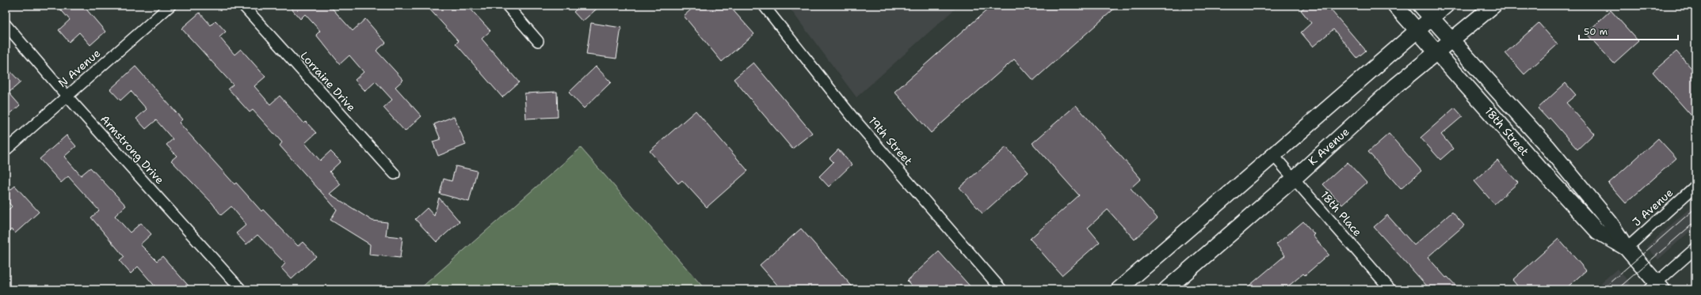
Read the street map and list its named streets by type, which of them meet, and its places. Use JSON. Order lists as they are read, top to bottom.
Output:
{
  "streets": {
    "main road": ["18th Street", "K Avenue"],
    "street": [
      "N Avenue",
      "Lorraine Drive",
      "19th Street",
      "Armstrong Drive",
      "J Avenue",
      "18th Place"
    ]
  },
  "crossings": [
    ["N Avenue", "Armstrong Drive"],
    ["18th Street", "K Avenue"],
    ["18th Street", "J Avenue"],
    ["K Avenue", "18th Place"]
  ],
  "scale_bar": "50 m"
}
